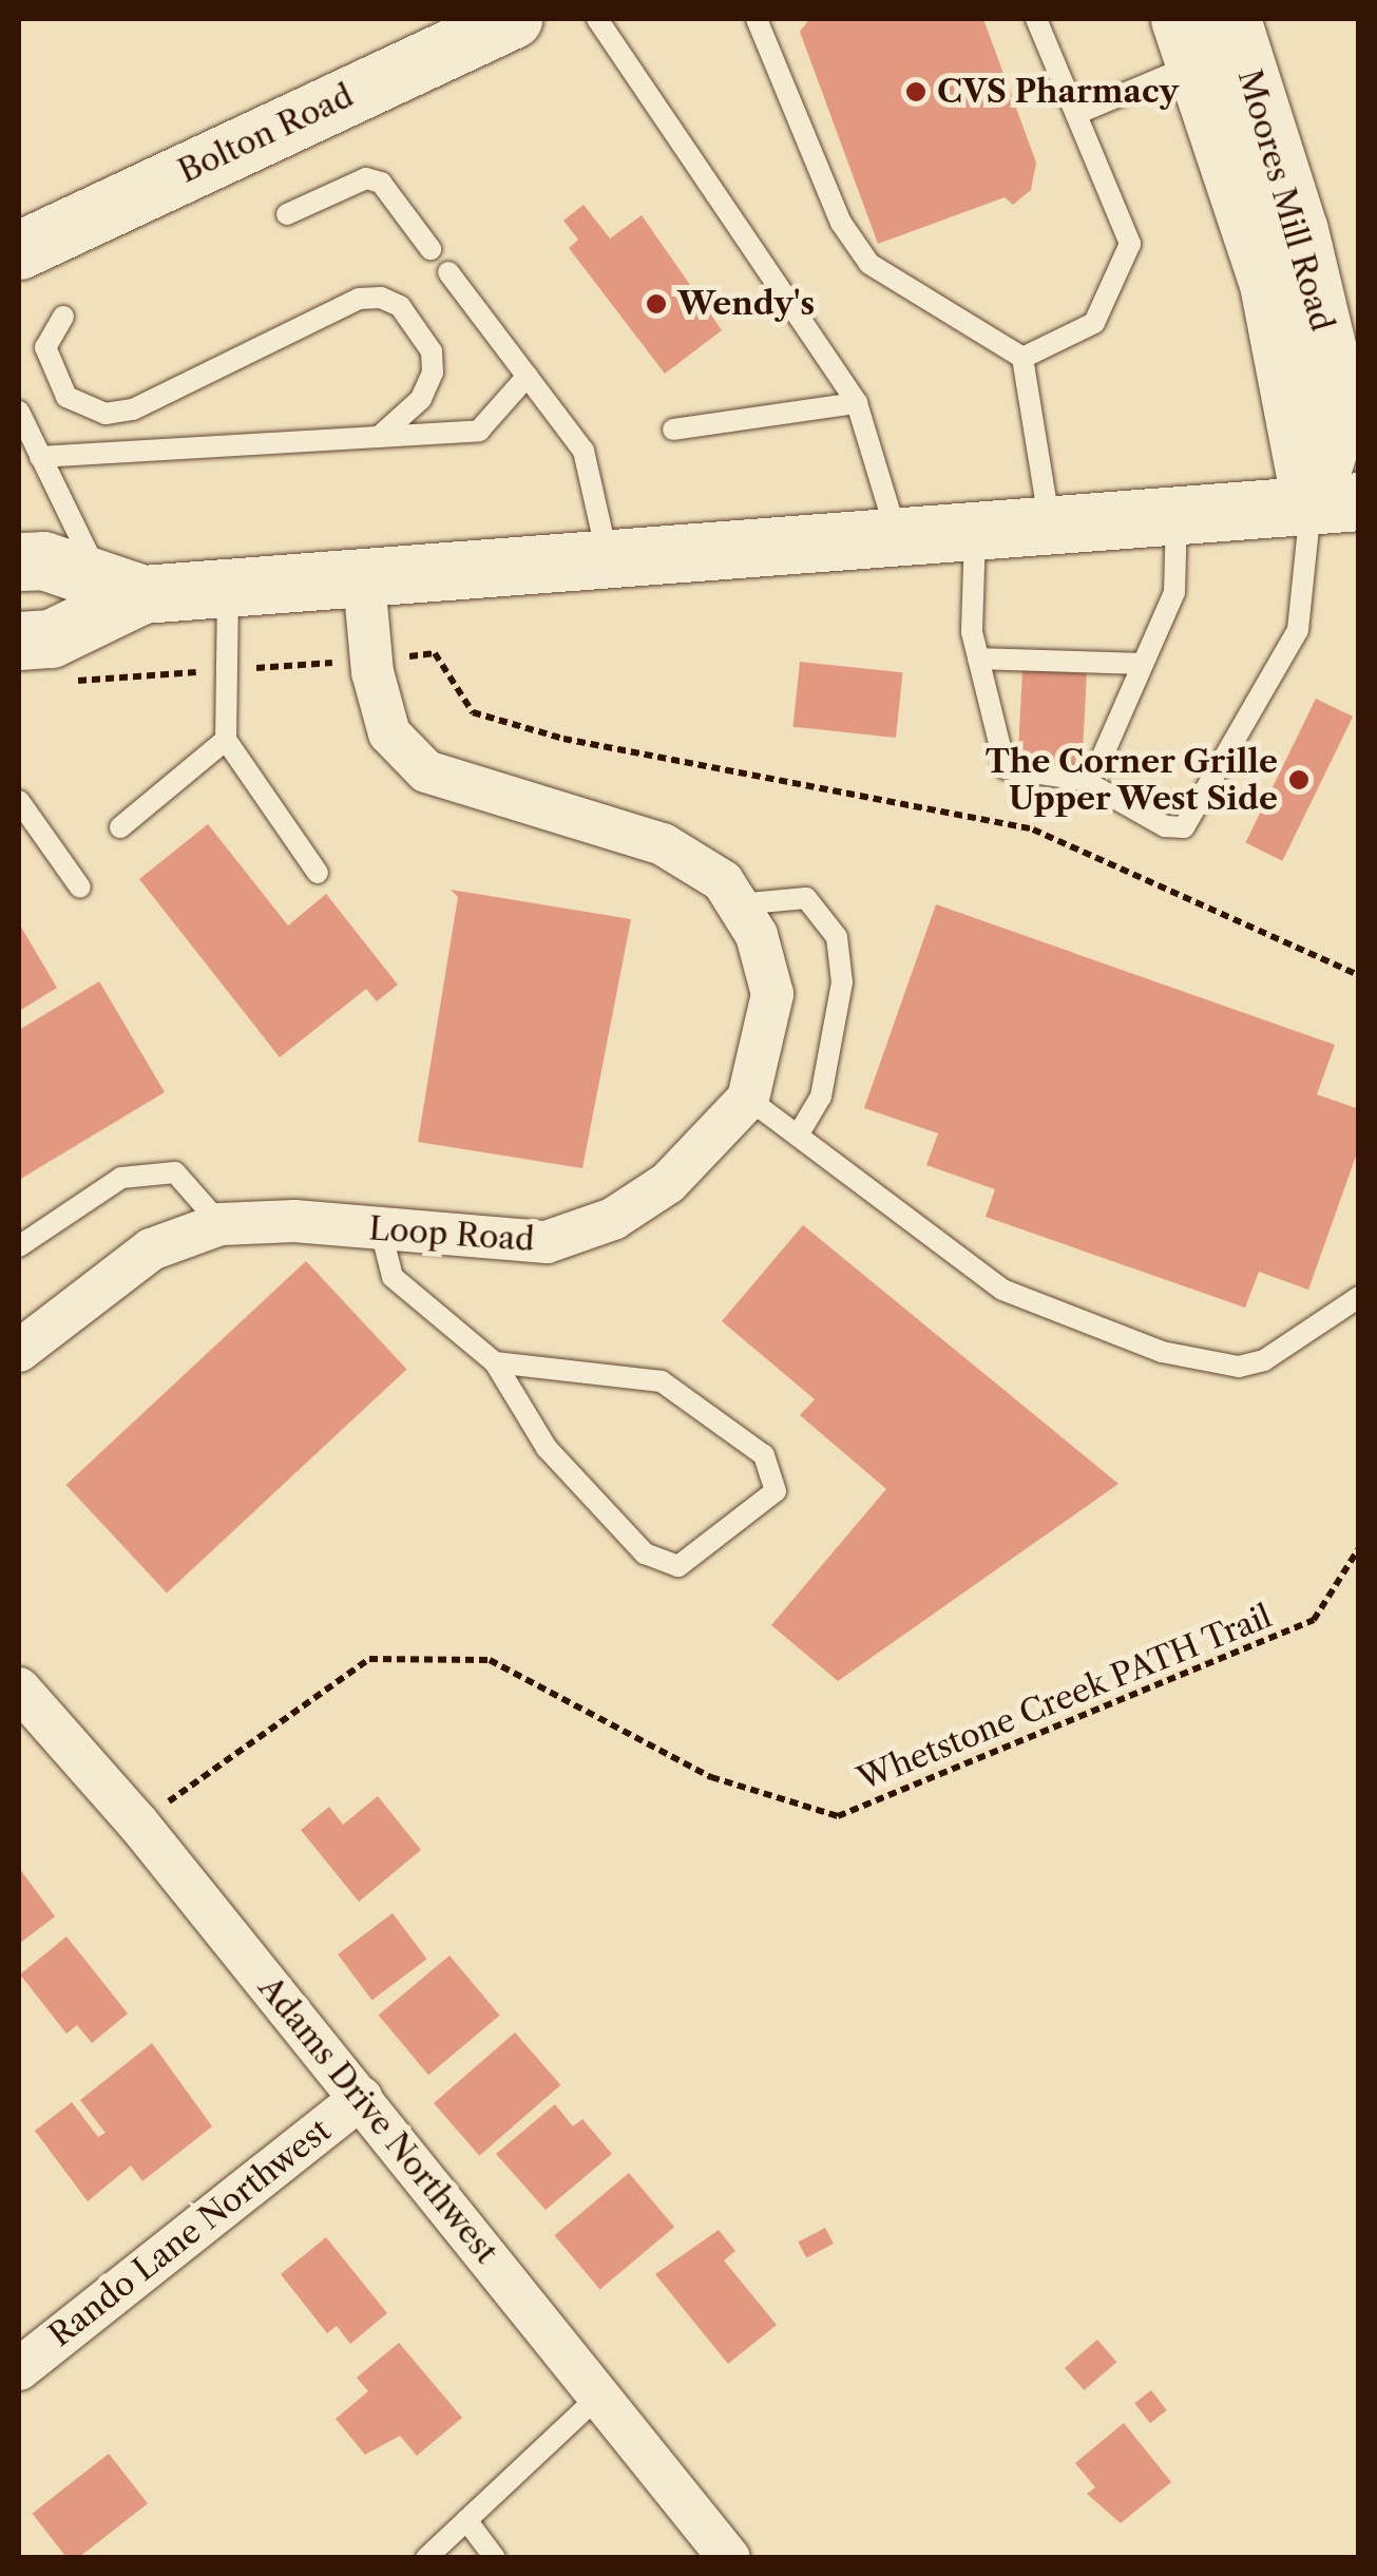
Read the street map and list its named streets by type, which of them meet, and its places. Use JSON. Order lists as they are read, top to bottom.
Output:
{
  "streets": {
    "main road": ["Bolton Road", "Moores Mill Road"],
    "street": ["Loop Road", "Adams Drive Northwest", "Rando Lane Northwest"],
    "path": ["Whetstone Creek PATH Trail"]
  },
  "crossings": [
    ["Whetstone Creek PATH Trail", "Adams Drive Northwest"],
    ["Adams Drive Northwest", "Rando Lane Northwest"]
  ],
  "places": ["CVS Pharmacy", "Wendy's", "The Corner Grille Upper West Side"]
}
